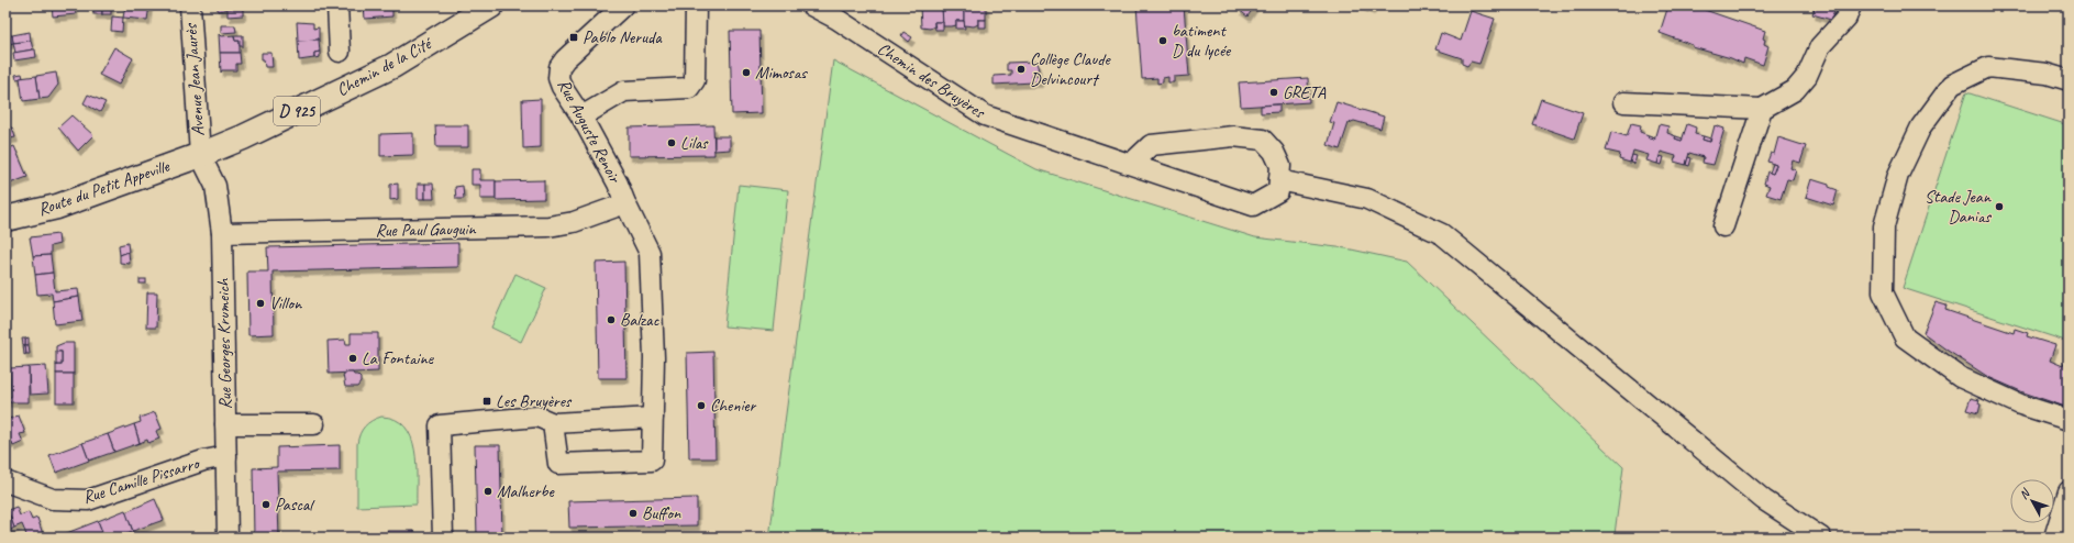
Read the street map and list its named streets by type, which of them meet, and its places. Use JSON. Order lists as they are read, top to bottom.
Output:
{
  "streets": {
    "main road": ["Chemin de la Cité", "D 925", "Route du Petit Appeville"],
    "street": [
      "Avenue Jean Jaurès",
      "Chemin des Bruyères",
      "Rue Auguste Renoir",
      "Rue Paul Gauguin",
      "Rue Georges Krumeich",
      "Rue Camille Pissarro"
    ]
  },
  "crossings": [
    ["Chemin de la Cité", "Avenue Jean Jaurès"],
    ["Chemin de la Cité", "Route du Petit Appeville"],
    ["Chemin de la Cité", "Rue Georges Krumeich"],
    ["Avenue Jean Jaurès", "Route du Petit Appeville"],
    ["Avenue Jean Jaurès", "Rue Georges Krumeich"],
    ["Rue Auguste Renoir", "Rue Paul Gauguin"],
    ["Route du Petit Appeville", "Rue Georges Krumeich"],
    ["Rue Paul Gauguin", "Rue Georges Krumeich"],
    ["Rue Georges Krumeich", "Rue Camille Pissarro"]
  ],
  "places": {
    "transit": ["Pablo Neruda", "Les Bruyères"],
    "other": [
      "batiment D du lycée",
      "Collège Claude Delvincourt",
      "Mimosas",
      "GRETA",
      "Lilas",
      "Stade Jean Danias",
      "Villon",
      "Balzac",
      "La Fontaine",
      "Chenier",
      "Malherbe",
      "Pascal",
      "Buffon"
    ]
  },
  "north": "top left"
}
